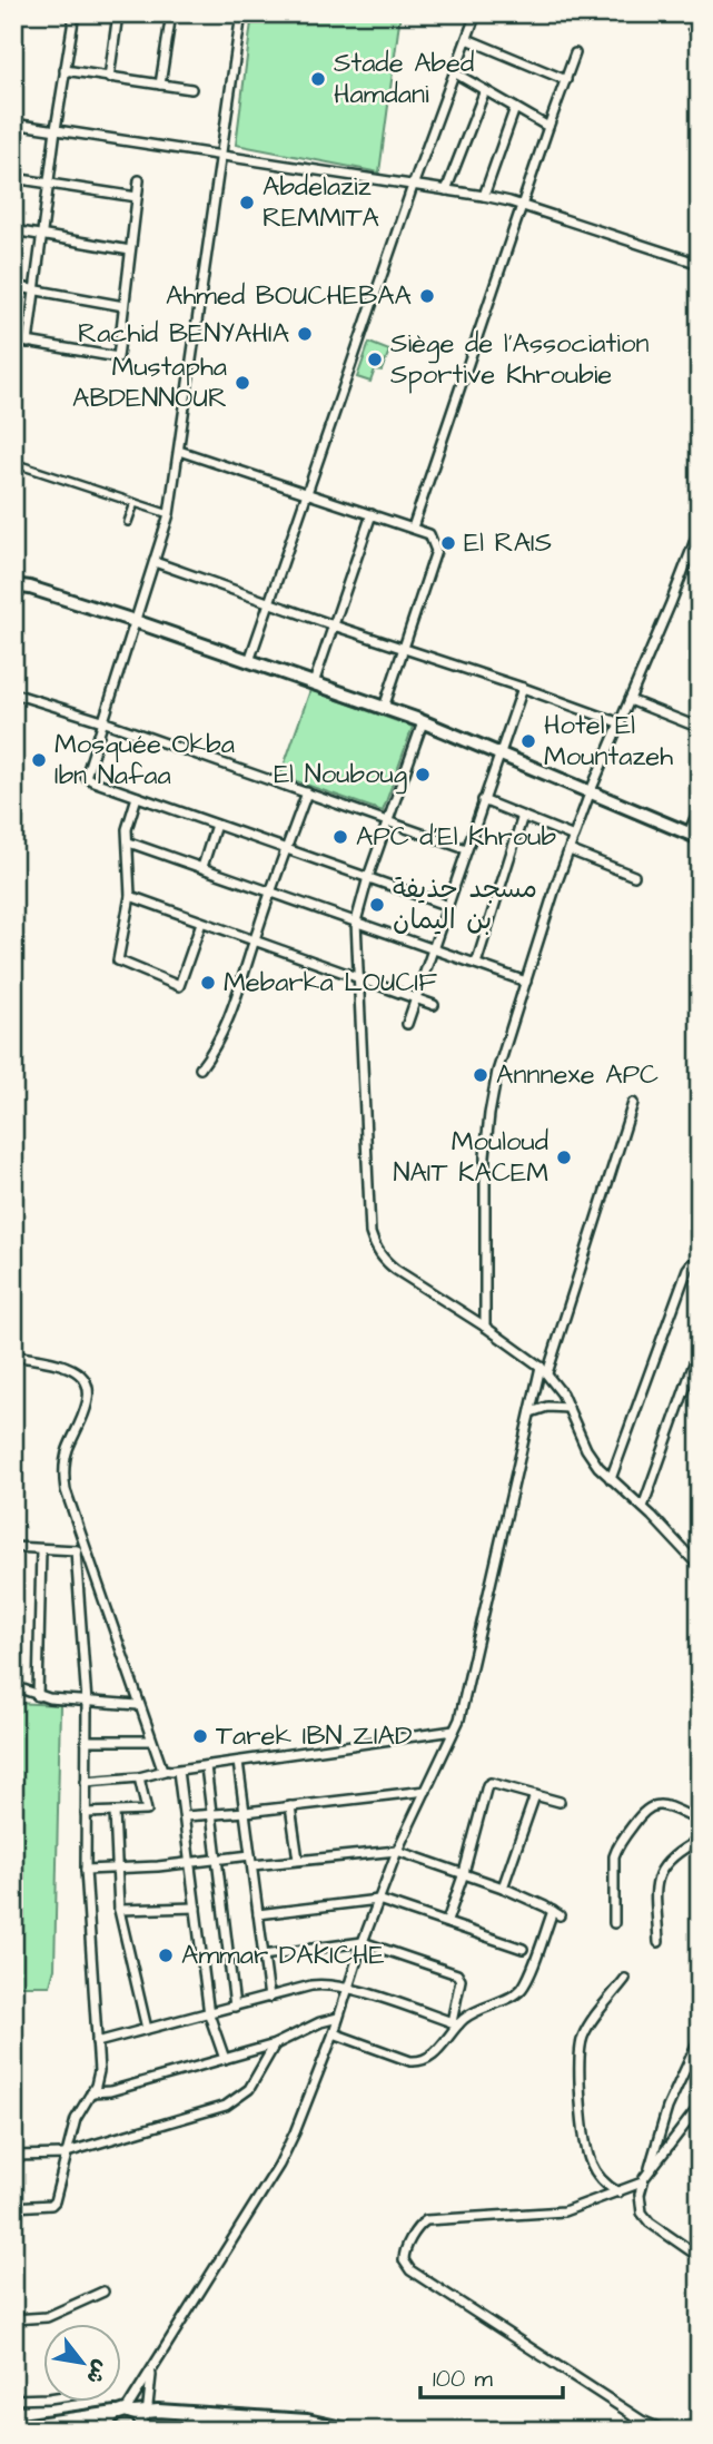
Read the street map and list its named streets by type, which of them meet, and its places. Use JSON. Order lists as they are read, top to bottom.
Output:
{
  "places": [
    "Stade Abed Hamdani",
    "Abdelaziz REMMITA",
    "Ahmed BOUCHEBAA",
    "Rachid BENYAHIA",
    "Siège de l'Association Sportive Khroubie",
    "Mustapha ABDENNOUR",
    "El RAIS",
    "Hotel El Mountazeh",
    "Mosquée Okba Ibn Nafaa",
    "El Nouboug",
    "APC d'El Khroub",
    "مسجد حذيفة بن اليمان",
    "Mebarka LOUCIF",
    "Annnexe APC",
    "Mouloud NAIT KACEM",
    "Tarek IBN ZIAD",
    "Ammar DAKICHE"
  ],
  "scale_bar": "100 m",
  "north": "bottom right"
}
